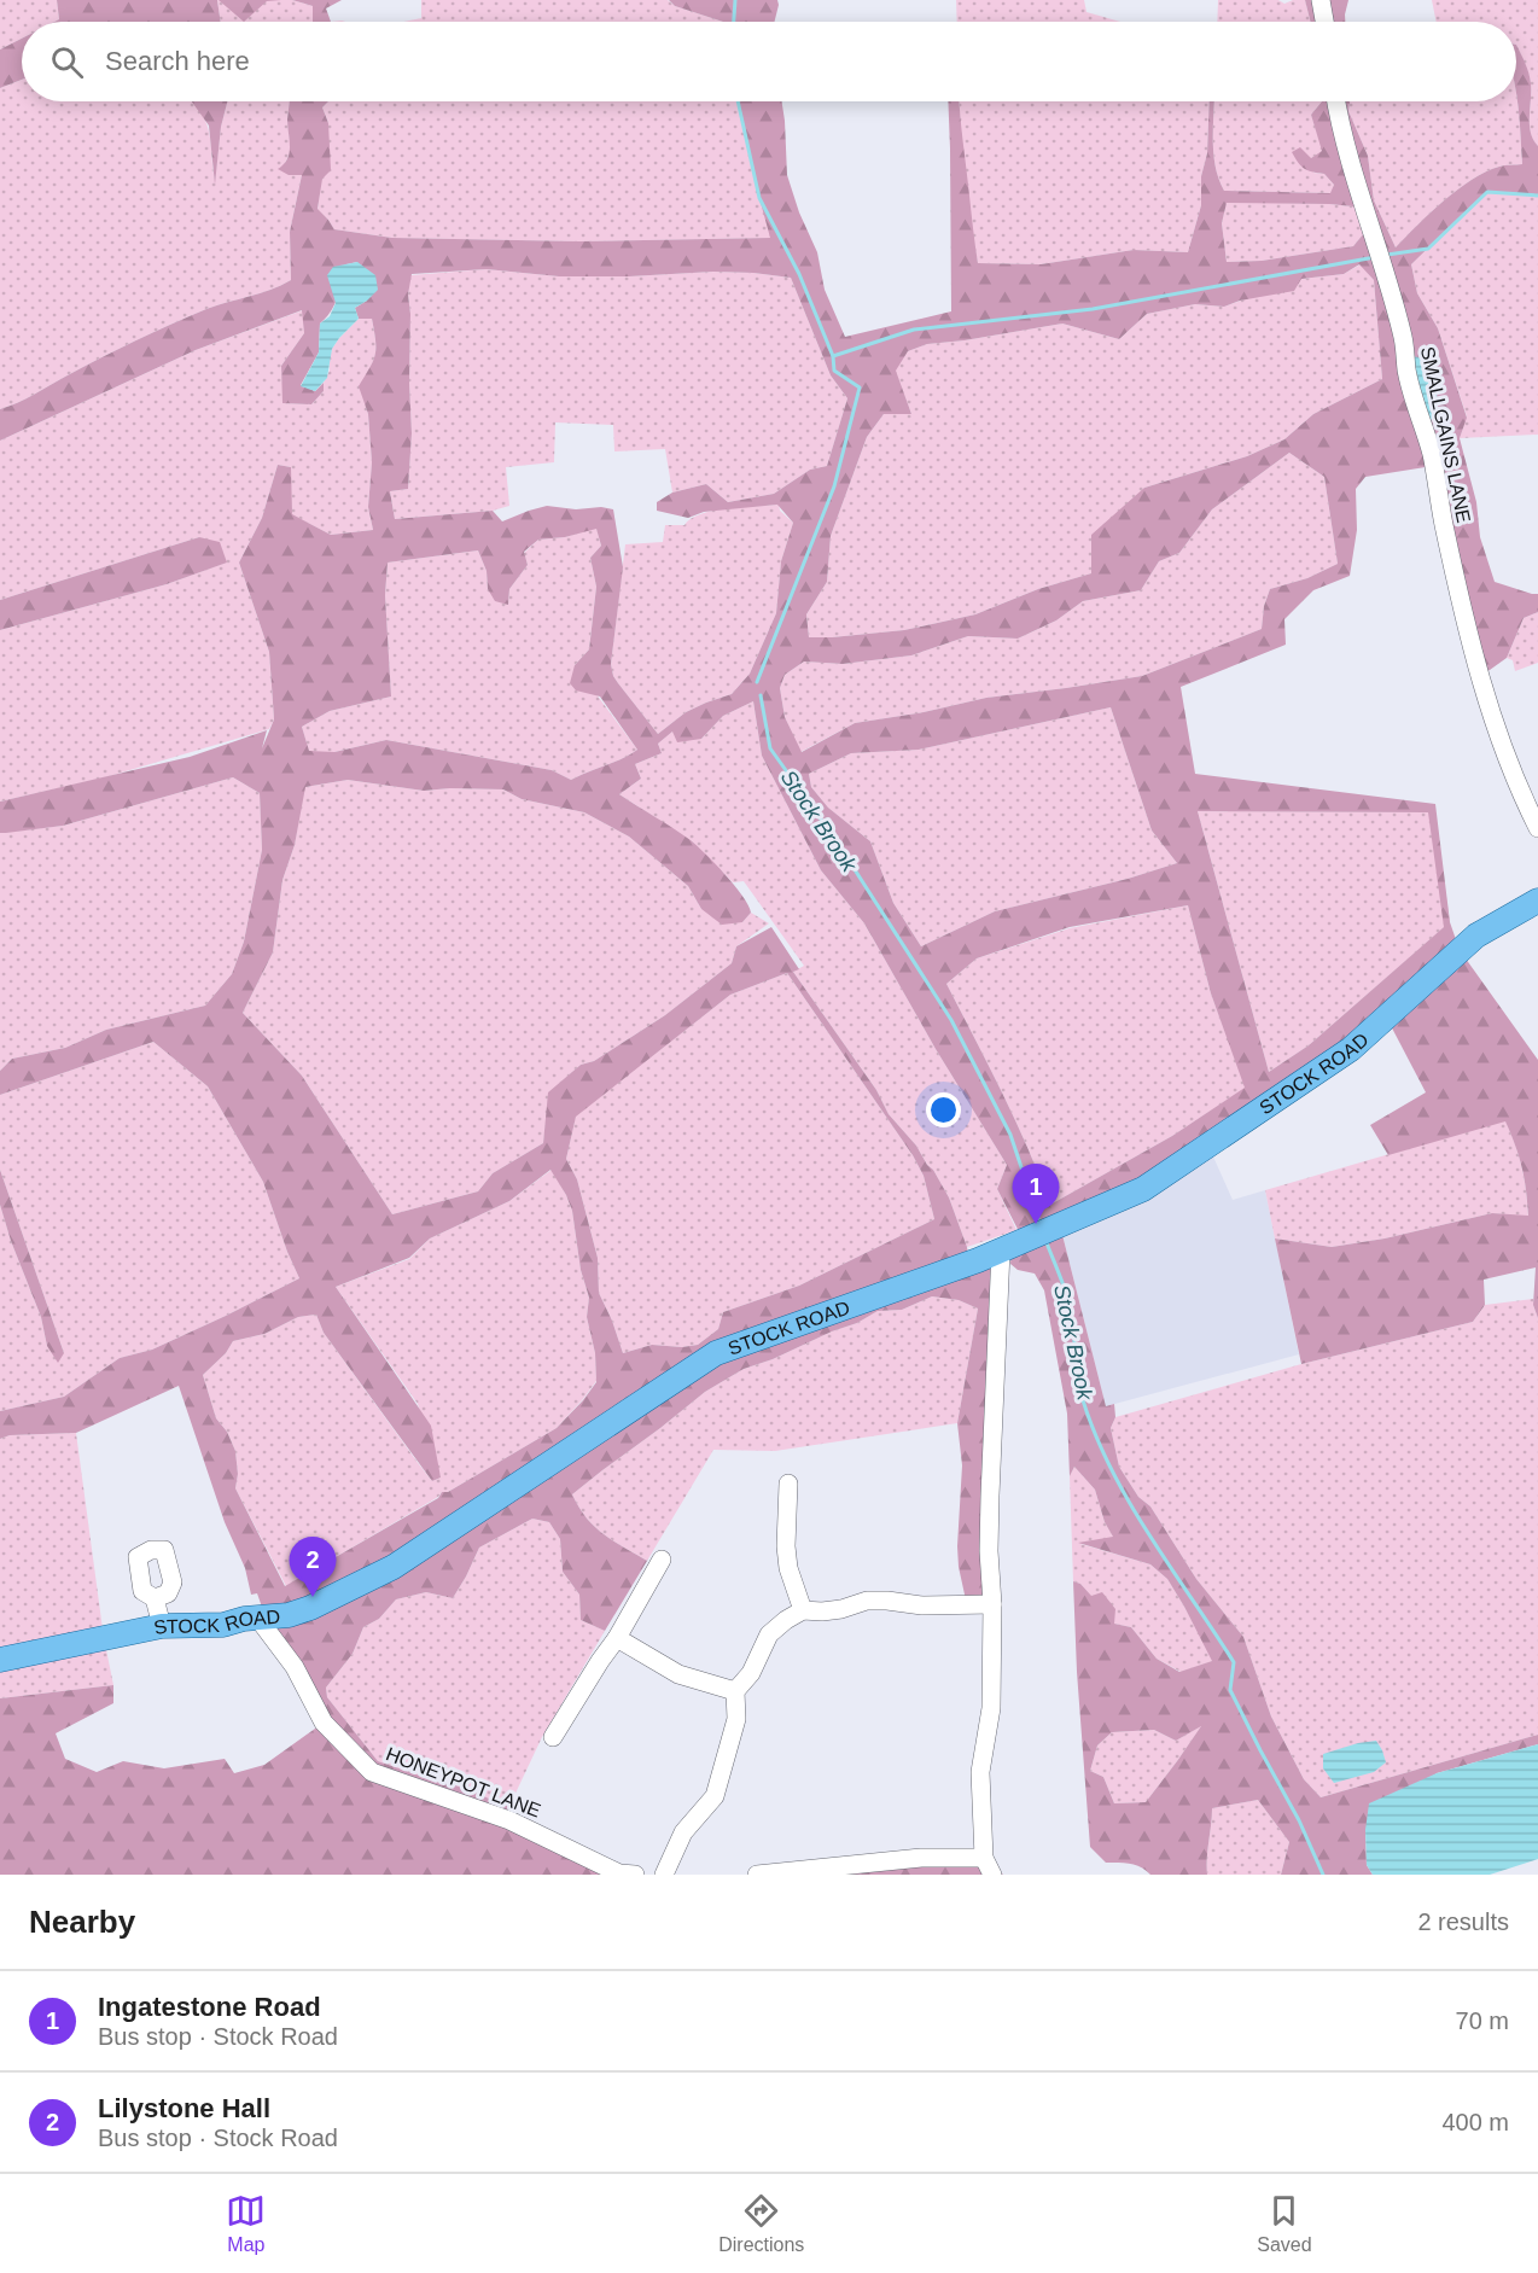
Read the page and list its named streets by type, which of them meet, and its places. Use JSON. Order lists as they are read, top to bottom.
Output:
{
  "streets": {
    "main road": ["STOCK ROAD"],
    "street": ["SMALLGAINS LANE", "HONEYPOT LANE"]
  },
  "crossings": [
    ["STOCK ROAD", "HONEYPOT LANE"]
  ],
  "water": ["Stock Brook"],
  "page": {
    "search": "Search here",
    "pins": ["1", "2"],
    "heading": ["Nearby", "2 results"],
    "list": [
      {
        "mark": "1",
        "name": "Ingatestone Road",
        "note": "Bus stop · Stock Road",
        "value": "70 m"
      },
      {
        "mark": "2",
        "name": "Lilystone Hall",
        "note": "Bus stop · Stock Road",
        "value": "400 m"
      }
    ],
    "nav": ["Map", "Directions", "Saved"]
  }
}
